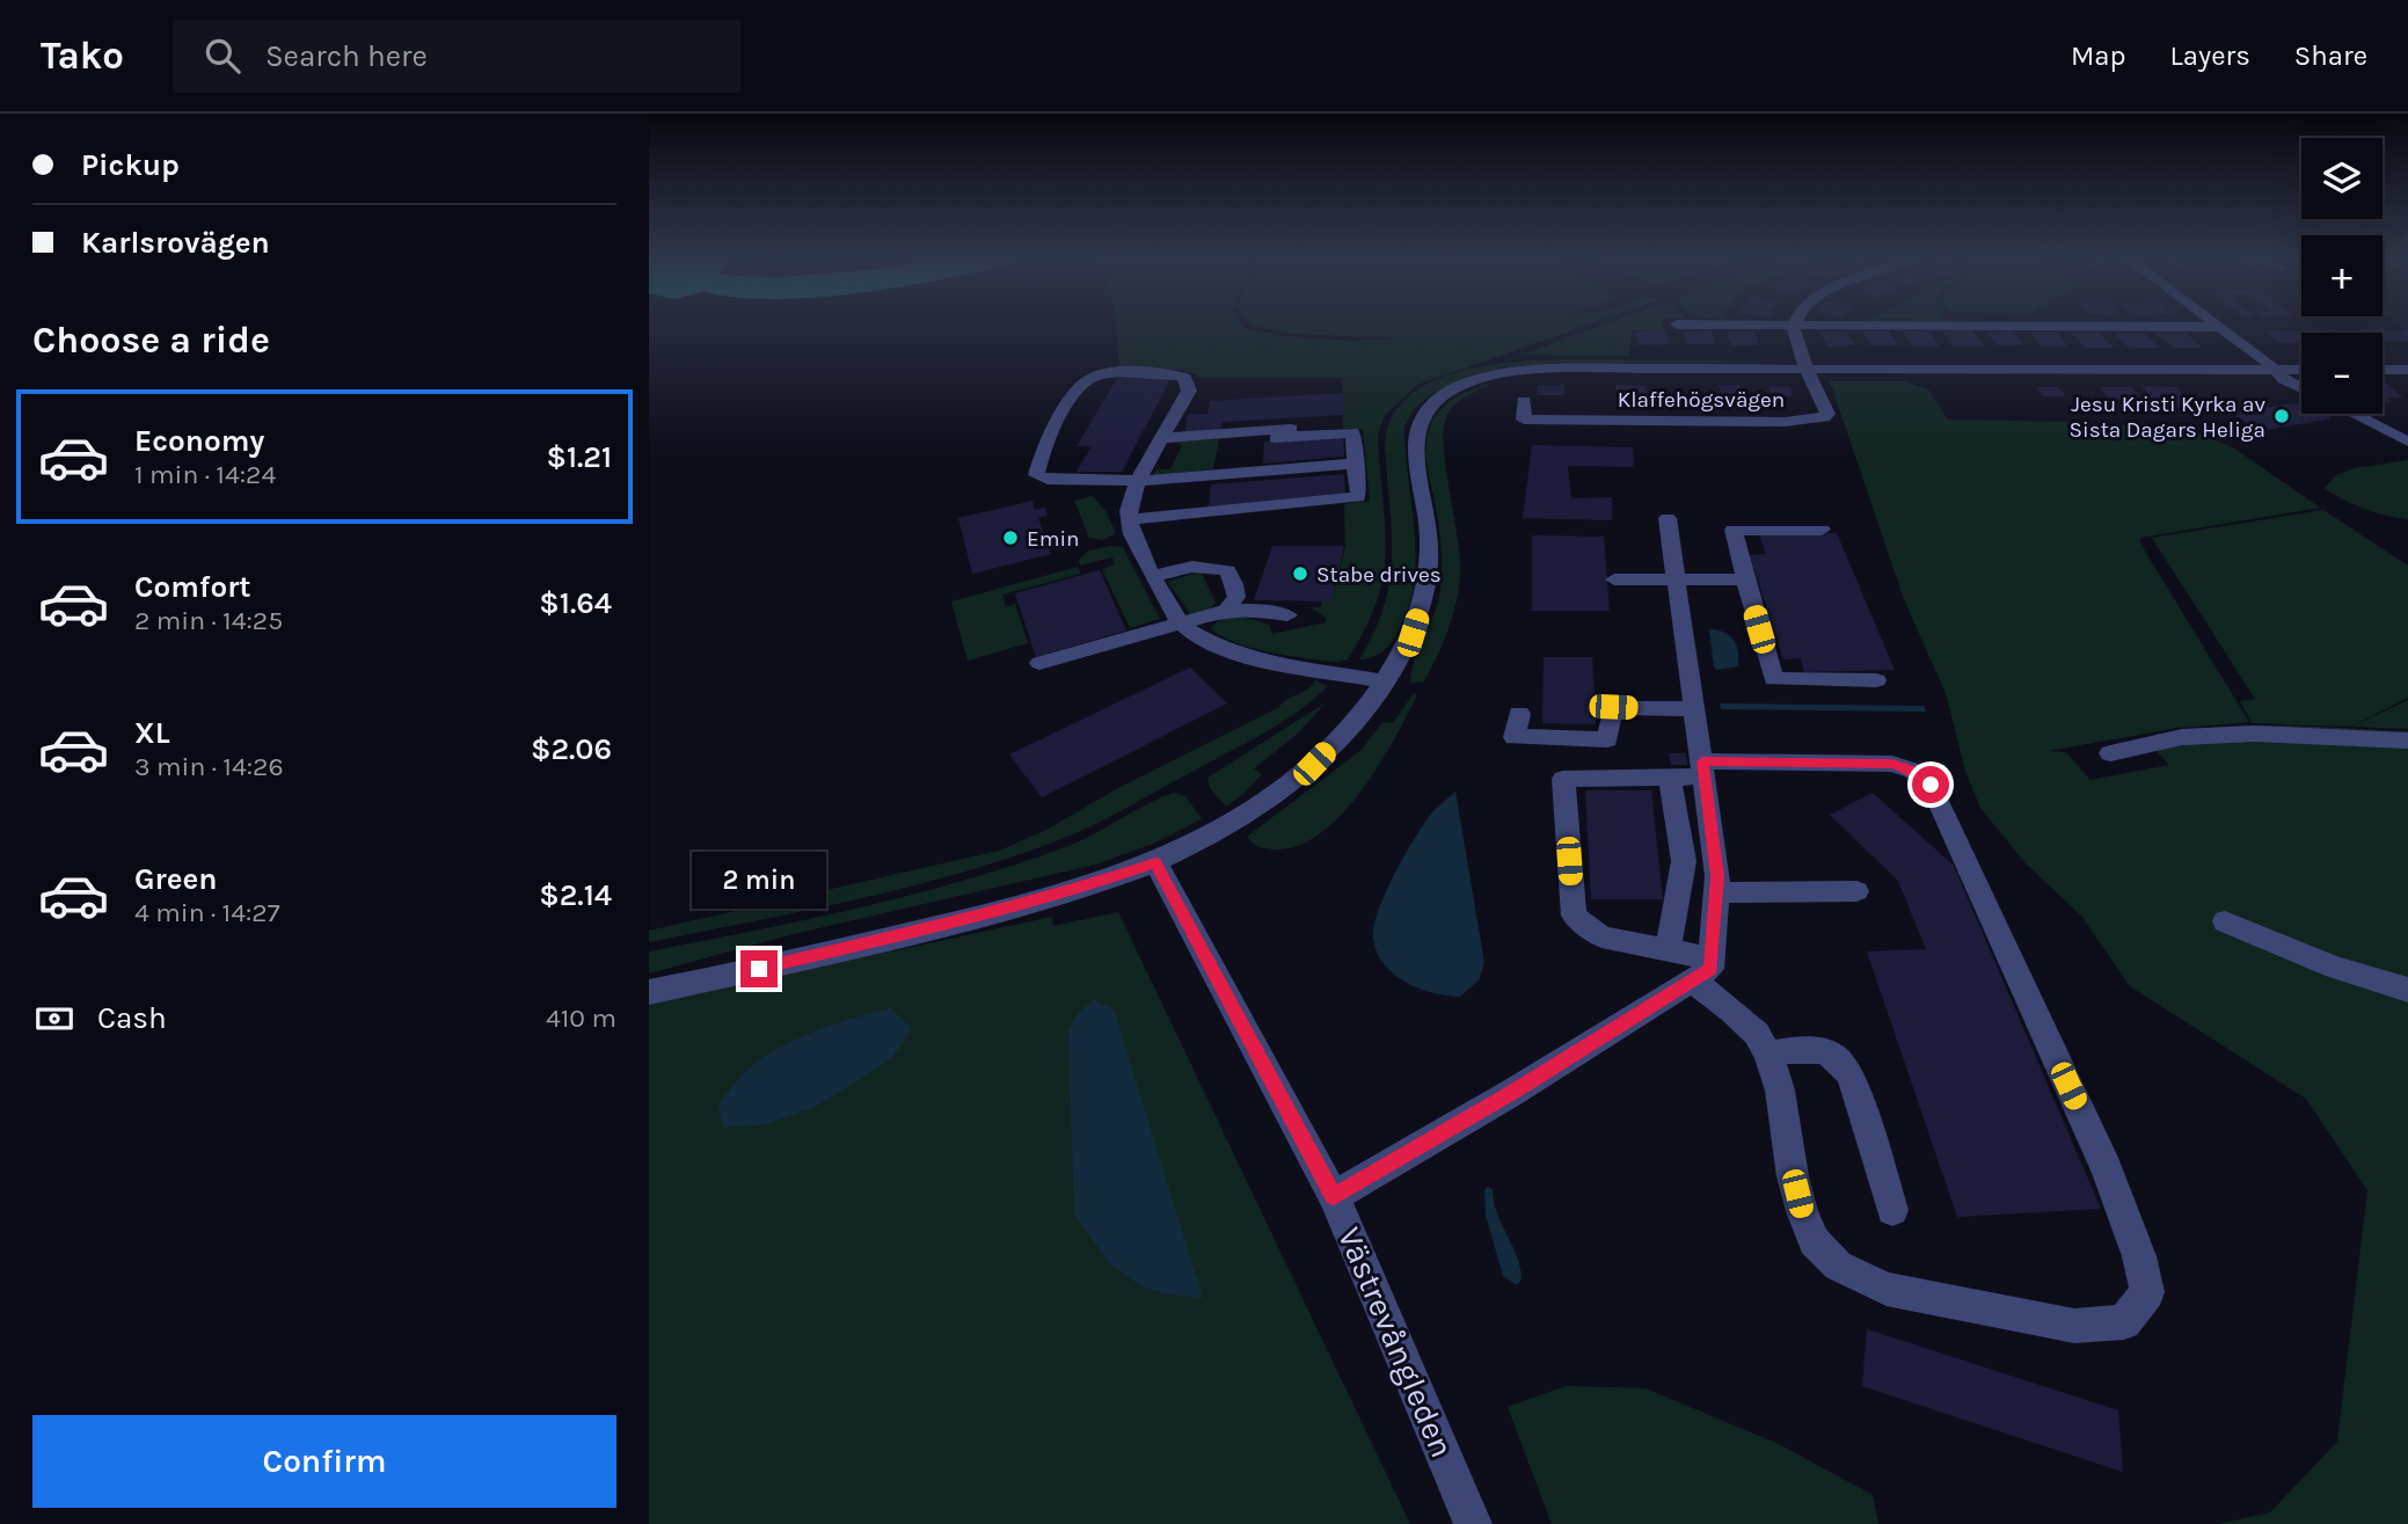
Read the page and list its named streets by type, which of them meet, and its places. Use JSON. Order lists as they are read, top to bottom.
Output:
{
  "streets": {
    "street": ["Klaffehögsvägen", "Västrevångleden"]
  },
  "places": ["Jesu Kristi Kyrka av Sista Dagars Heliga", "Emin", "Stabe drives"],
  "page": {
    "header": "Tako",
    "search": "Search here",
    "nav": ["Map", "Layers", "Share"],
    "banner": ["Pickup", "Karlsrovägen"],
    "map_buttons": ["+", "−"],
    "heading": "Choose a ride",
    "list": [
      {
        "name": "Economy",
        "note": "1 min · 14:24",
        "value": "$1.21"
      },
      {
        "name": "Comfort",
        "note": "2 min · 14:25",
        "value": "$1.64"
      },
      {
        "name": "XL",
        "note": "3 min · 14:26",
        "value": "$2.06"
      },
      {
        "name": "Green",
        "note": "4 min · 14:27",
        "value": "$2.14"
      }
    ],
    "bubble": "2 min",
    "pay": ["Cash", "410 m"],
    "buttons": "Confirm"
  }
}
